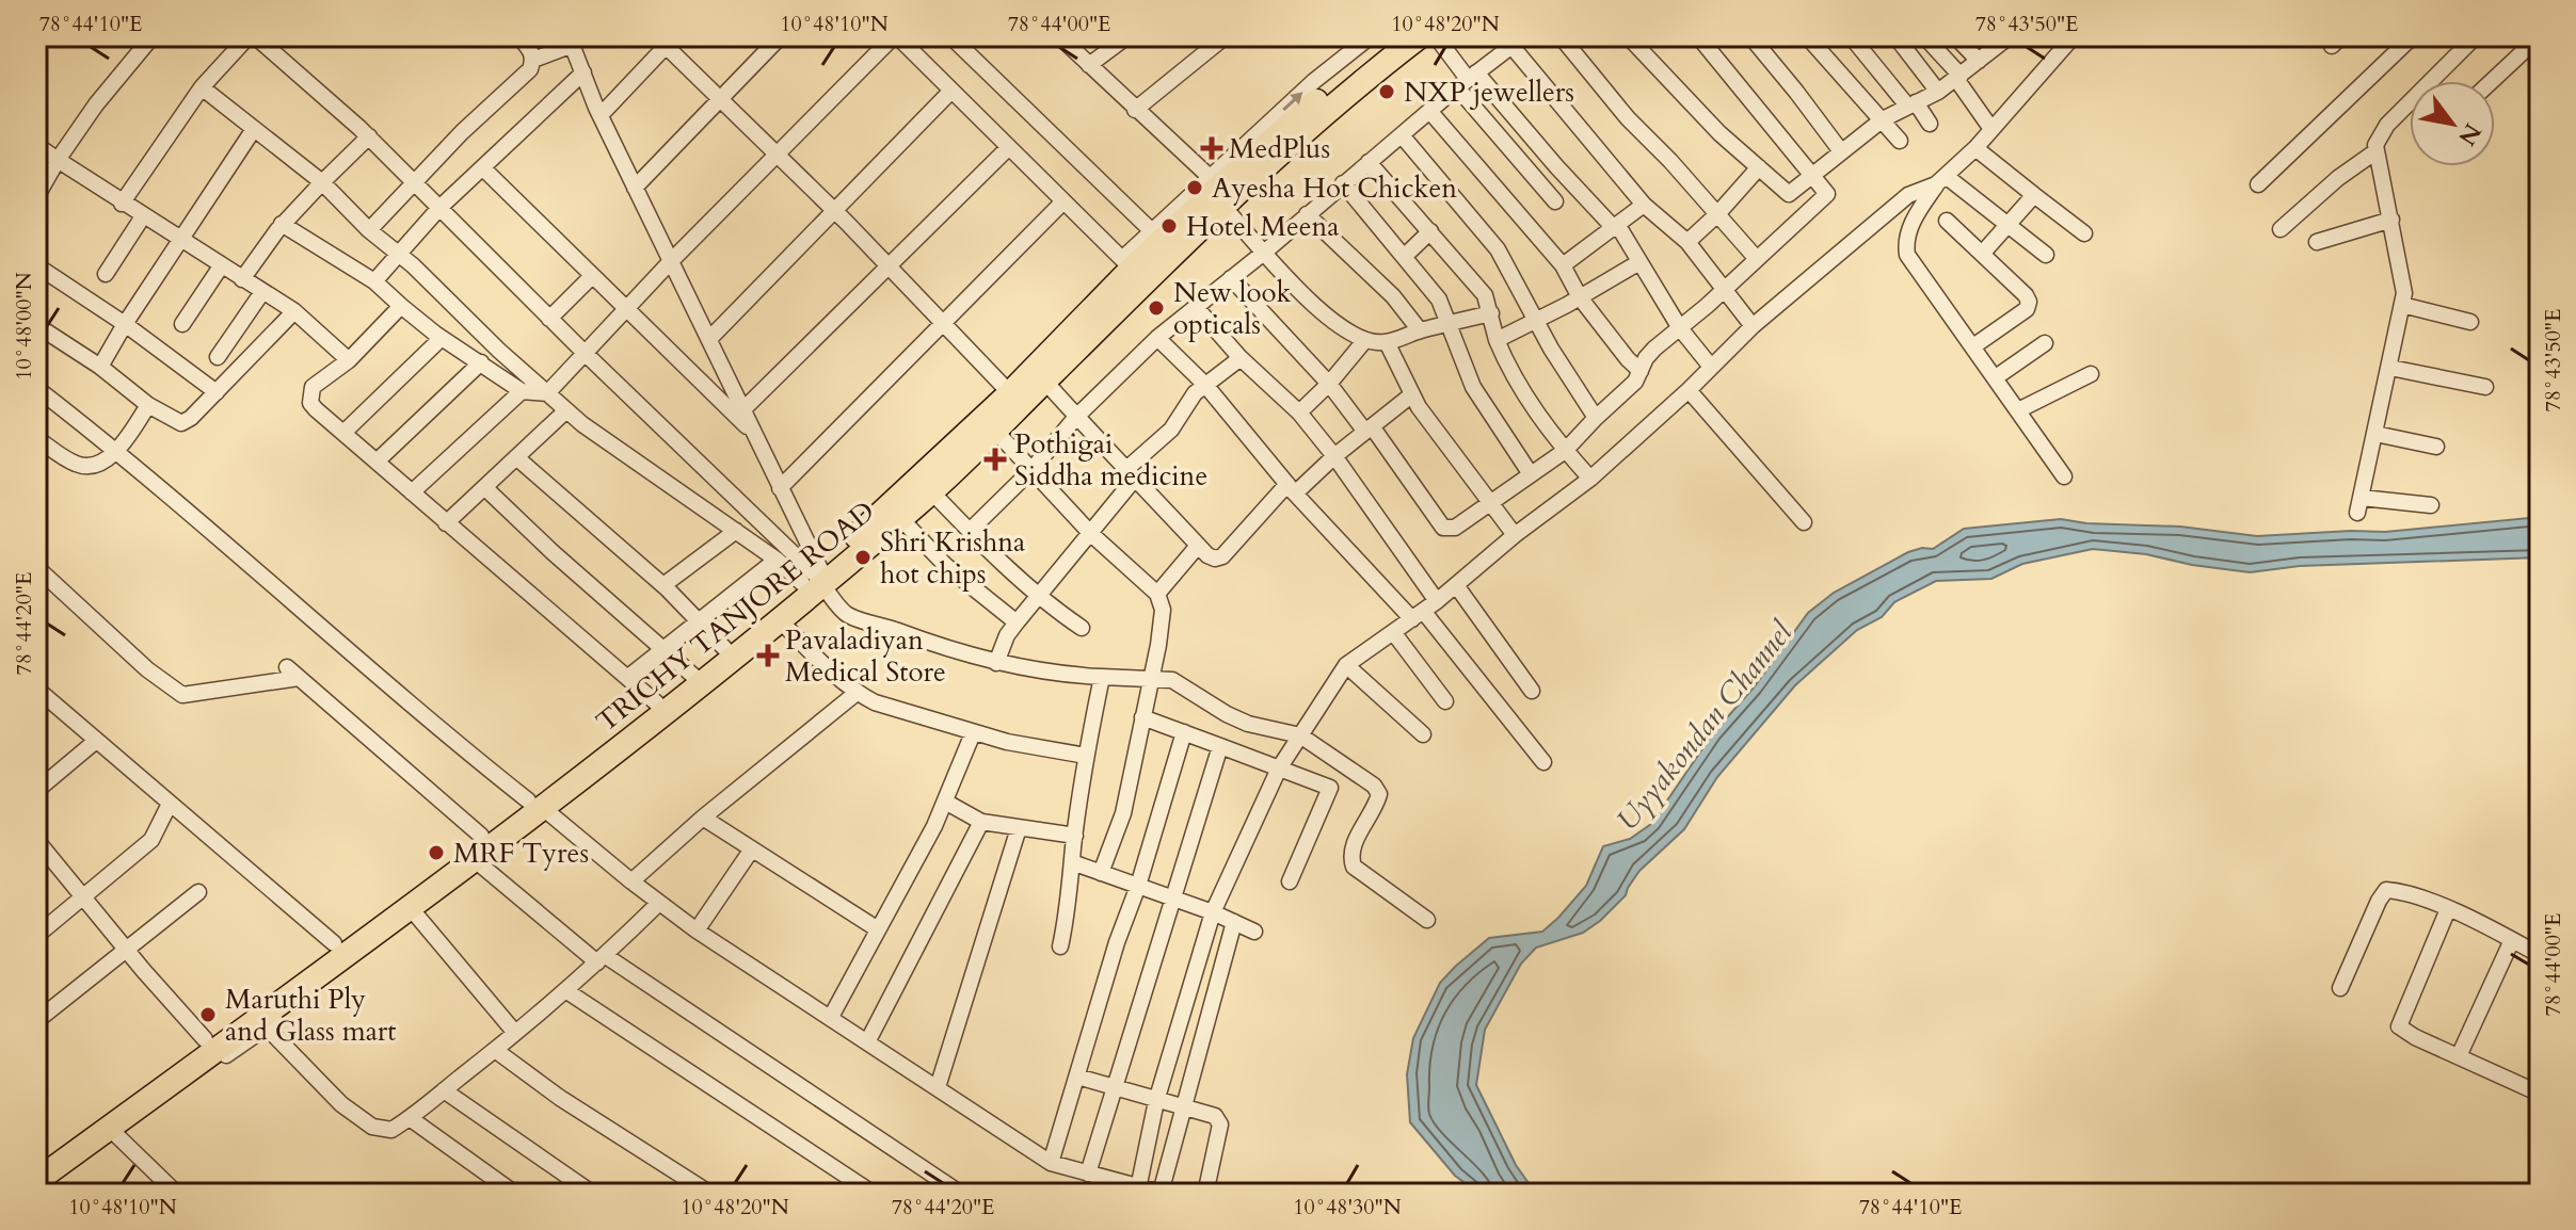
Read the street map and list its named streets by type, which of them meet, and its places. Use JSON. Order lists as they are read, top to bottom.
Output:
{
  "streets": {
    "highway": ["TRICHY TANJORE ROAD"]
  },
  "water": ["Uyyakondan Channel"],
  "places": {
    "other": [
      "NXP jewellers",
      "Ayesha Hot Chicken",
      "Hotel Meena",
      "New look opticals",
      "Shri Krishna hot chips",
      "MRF Tyres",
      "Maruthi Ply and Glass mart"
    ],
    "health": ["MedPlus", "Pothigai Siddha medicine", "Pavaladiyan Medical Store"]
  },
  "north": "bottom right",
  "coordinates": [
    "78°44'10\"E",
    "10°48'10\"N",
    "78°44'00\"E",
    "10°48'20\"N",
    "78°43'50\"E",
    "10°48'00\"N",
    "78°44'20\"E",
    "10°48'30\"N"
  ]
}
